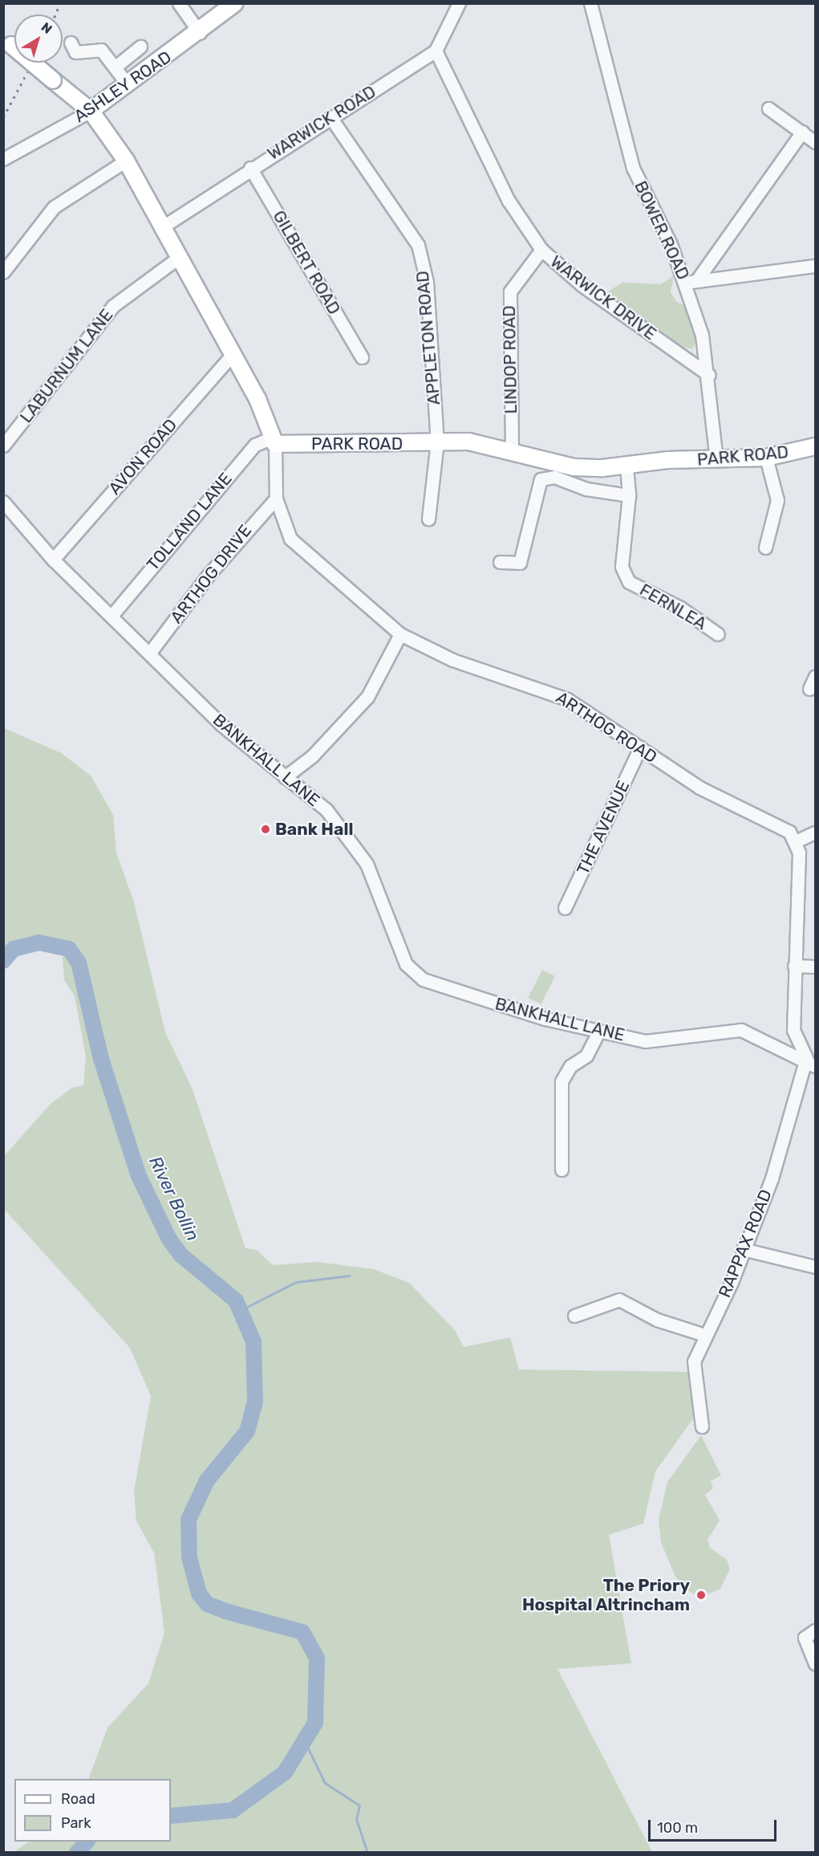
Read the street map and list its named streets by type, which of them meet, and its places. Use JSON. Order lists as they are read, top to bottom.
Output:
{
  "streets": {
    "main road": ["ASHLEY ROAD", "PARK ROAD"],
    "street": [
      "WARWICK ROAD",
      "BOWER ROAD",
      "GILBERT ROAD",
      "WARWICK DRIVE",
      "APPLETON ROAD",
      "LINDOP ROAD",
      "LABURNUM LANE",
      "AVON ROAD",
      "TOLLAND LANE",
      "ARTHOG DRIVE",
      "FERNLEA",
      "ARTHOG ROAD",
      "BANKHALL LANE",
      "THE AVENUE",
      "RAPPAX ROAD"
    ]
  },
  "crossings": [
    ["WARWICK ROAD", "GILBERT ROAD"],
    ["WARWICK ROAD", "WARWICK DRIVE"],
    ["WARWICK ROAD", "APPLETON ROAD"],
    ["BOWER ROAD", "WARWICK DRIVE"],
    ["BOWER ROAD", "PARK ROAD"],
    ["WARWICK DRIVE", "LINDOP ROAD"],
    ["APPLETON ROAD", "PARK ROAD"],
    ["LINDOP ROAD", "PARK ROAD"],
    ["PARK ROAD", "TOLLAND LANE"],
    ["PARK ROAD", "FERNLEA"],
    ["PARK ROAD", "ARTHOG ROAD"],
    ["AVON ROAD", "BANKHALL LANE"],
    ["TOLLAND LANE", "ARTHOG ROAD"],
    ["TOLLAND LANE", "BANKHALL LANE"],
    ["ARTHOG DRIVE", "ARTHOG ROAD"],
    ["ARTHOG DRIVE", "BANKHALL LANE"],
    ["ARTHOG ROAD", "THE AVENUE"],
    ["BANKHALL LANE", "RAPPAX ROAD"]
  ],
  "water": ["River Bollin"],
  "places": ["Bank Hall", "The Priory Hospital Altrincham"],
  "legend": ["Road", "Park"],
  "scale_bar": "100 m",
  "north": "top right"
}
